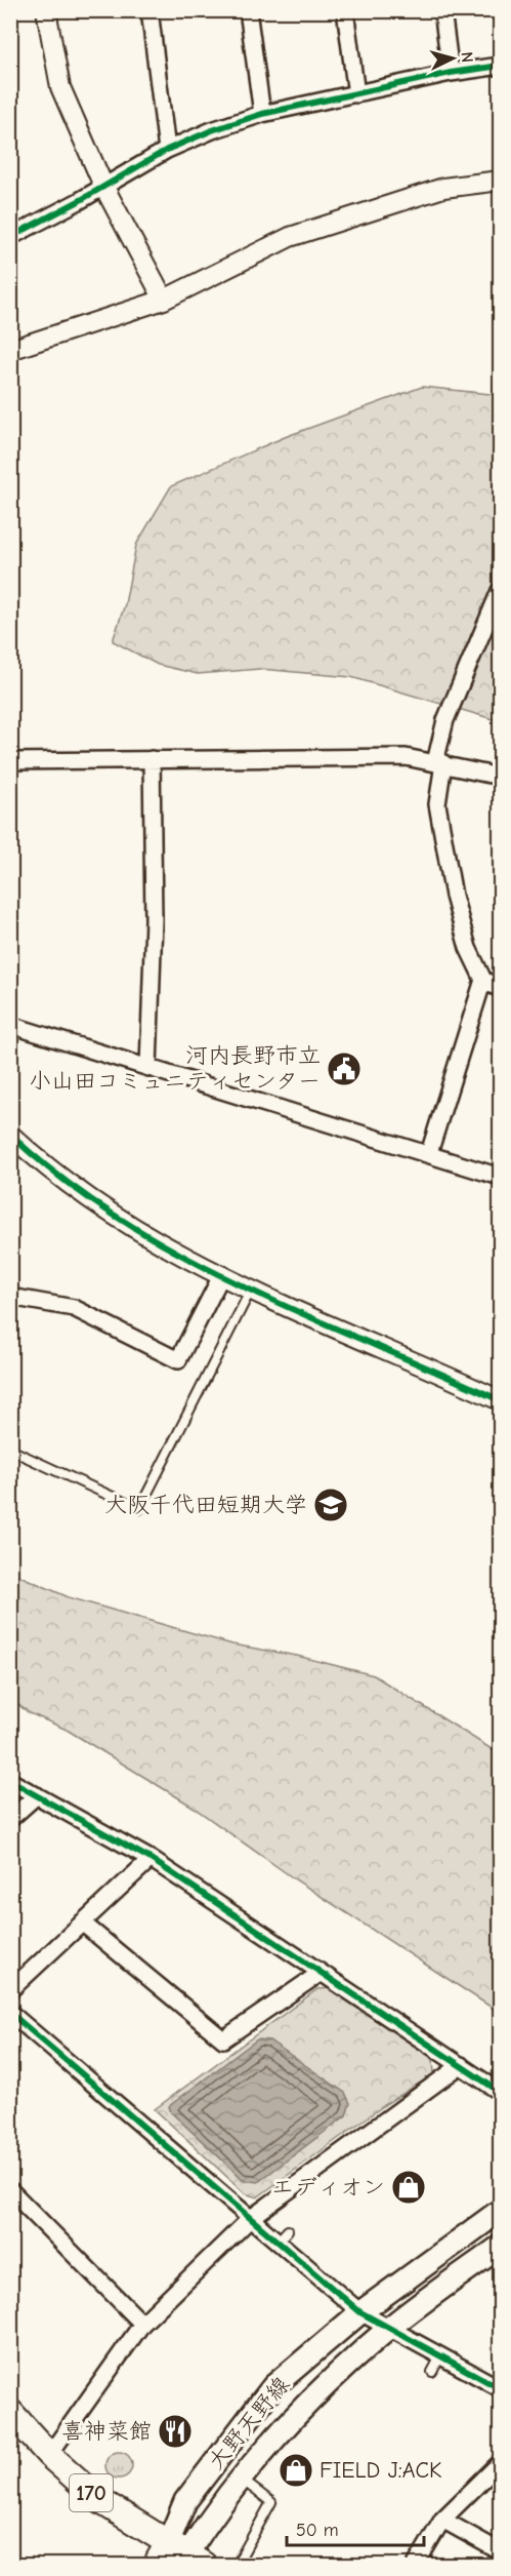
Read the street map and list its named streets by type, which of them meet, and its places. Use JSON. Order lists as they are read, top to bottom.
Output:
{
  "streets": {
    "highway": ["170"],
    "main road": ["大野天野線"]
  },
  "crossings": [
    ["大野天野線", "170"]
  ],
  "places": {
    "public building": ["河内長野市立 小山田コミュニティセンター"],
    "school or university": ["大阪千代田短期大学"],
    "shop": ["エディオン", "FIELD J:ACK"],
    "restaurant": ["喜神菜館"]
  },
  "scale_bar": "50 m",
  "north": "right"
}
